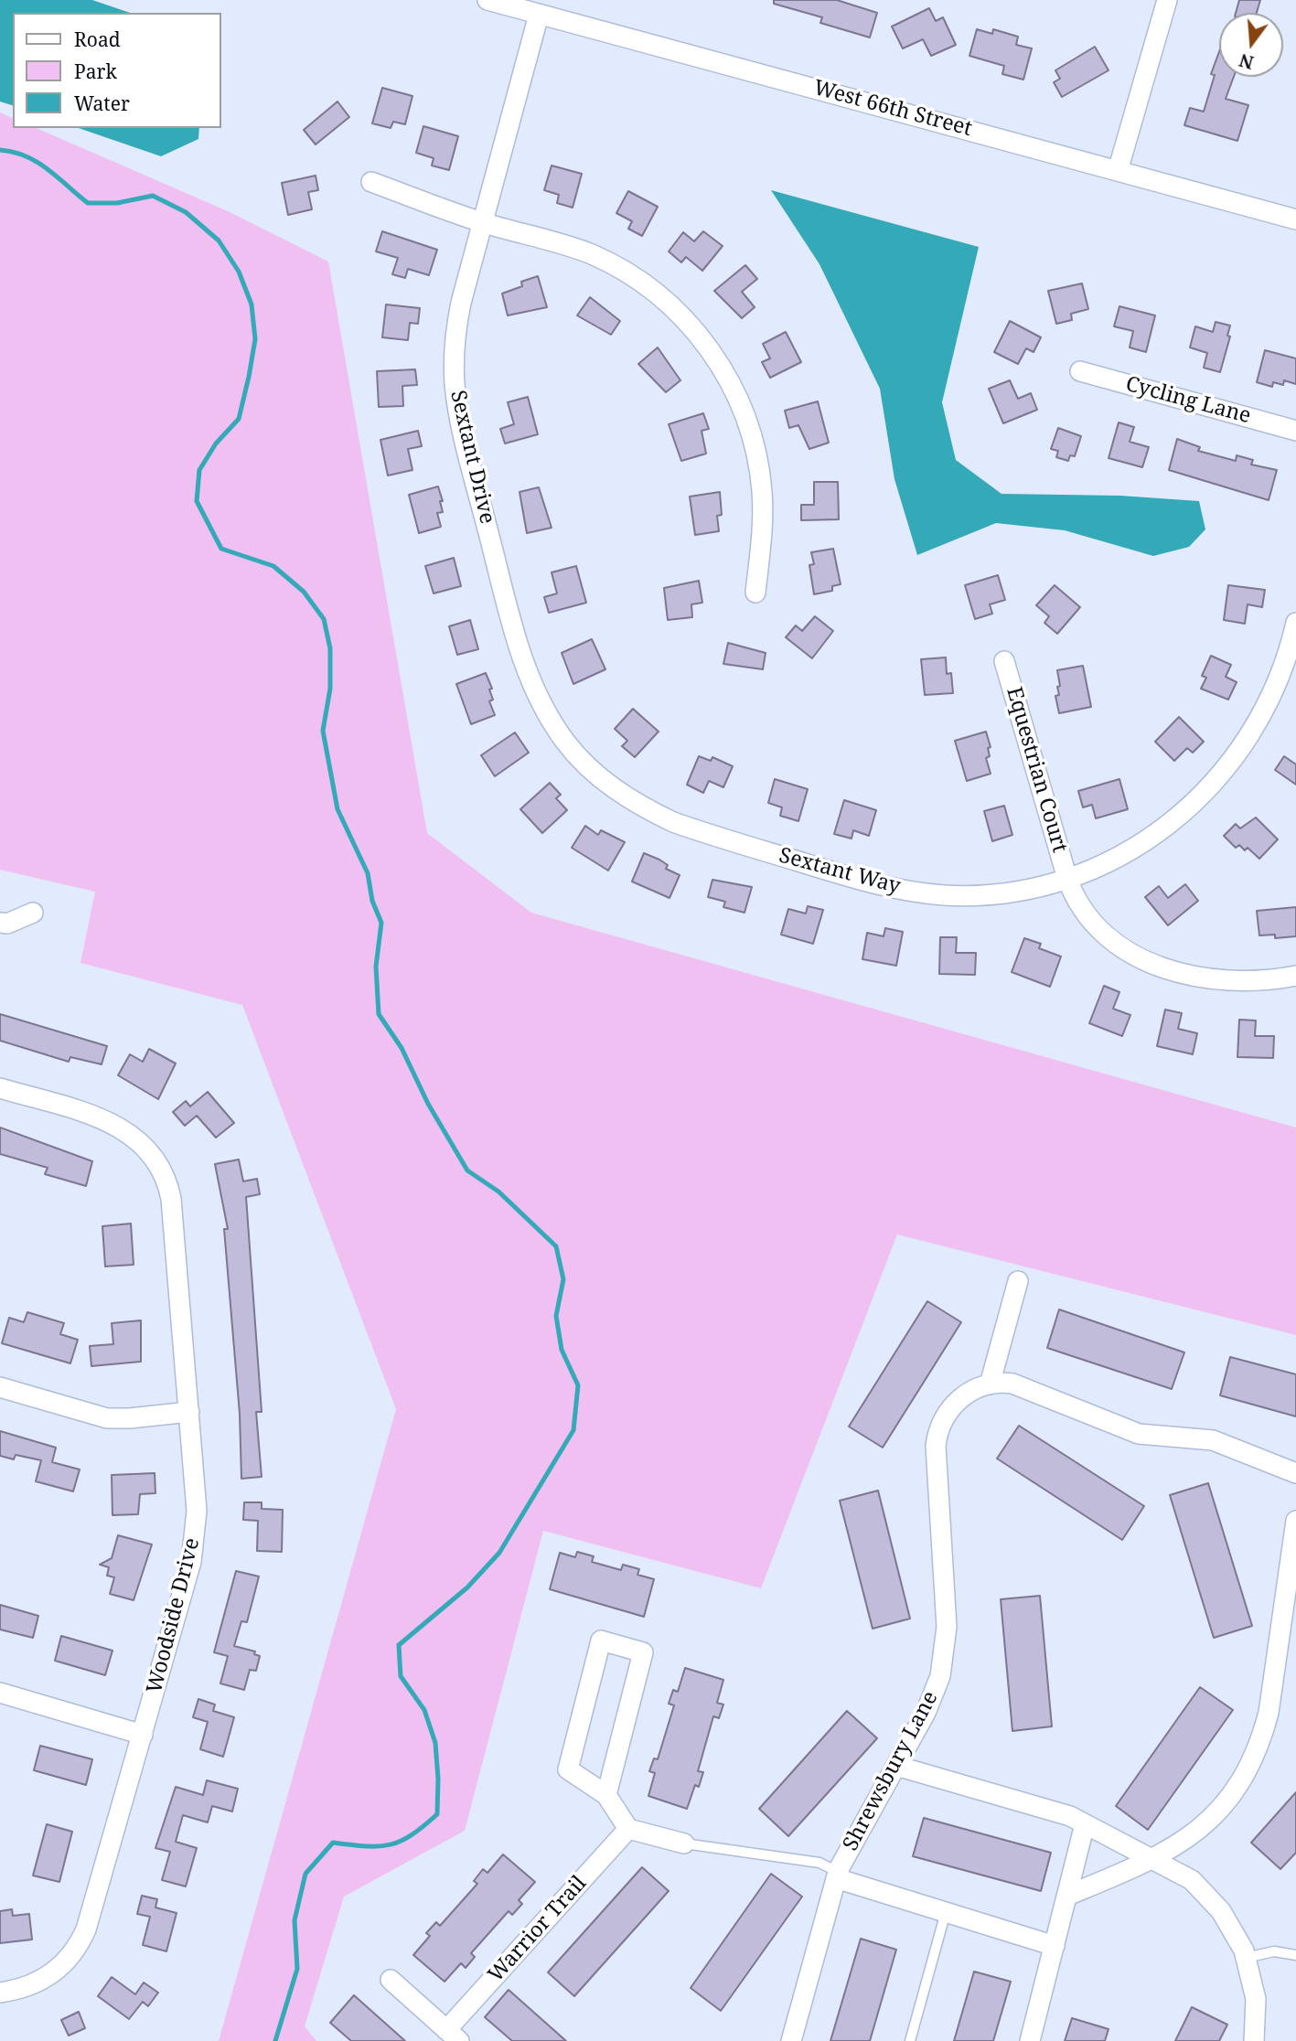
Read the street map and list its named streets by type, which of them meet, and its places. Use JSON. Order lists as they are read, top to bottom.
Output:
{
  "streets": {
    "street": [
      "West 66th Street",
      "Cycling Lane",
      "Sextant Drive",
      "Equestrian Court",
      "Sextant Way",
      "Woodside Drive",
      "Shrewsbury Lane",
      "Warrior Trail"
    ]
  },
  "crossings": [
    ["West 66th Street", "Sextant Drive"],
    ["Sextant Drive", "Sextant Way"],
    ["Equestrian Court", "Sextant Way"]
  ],
  "legend": ["Road", "Park", "Water"],
  "north": "bottom"
}
